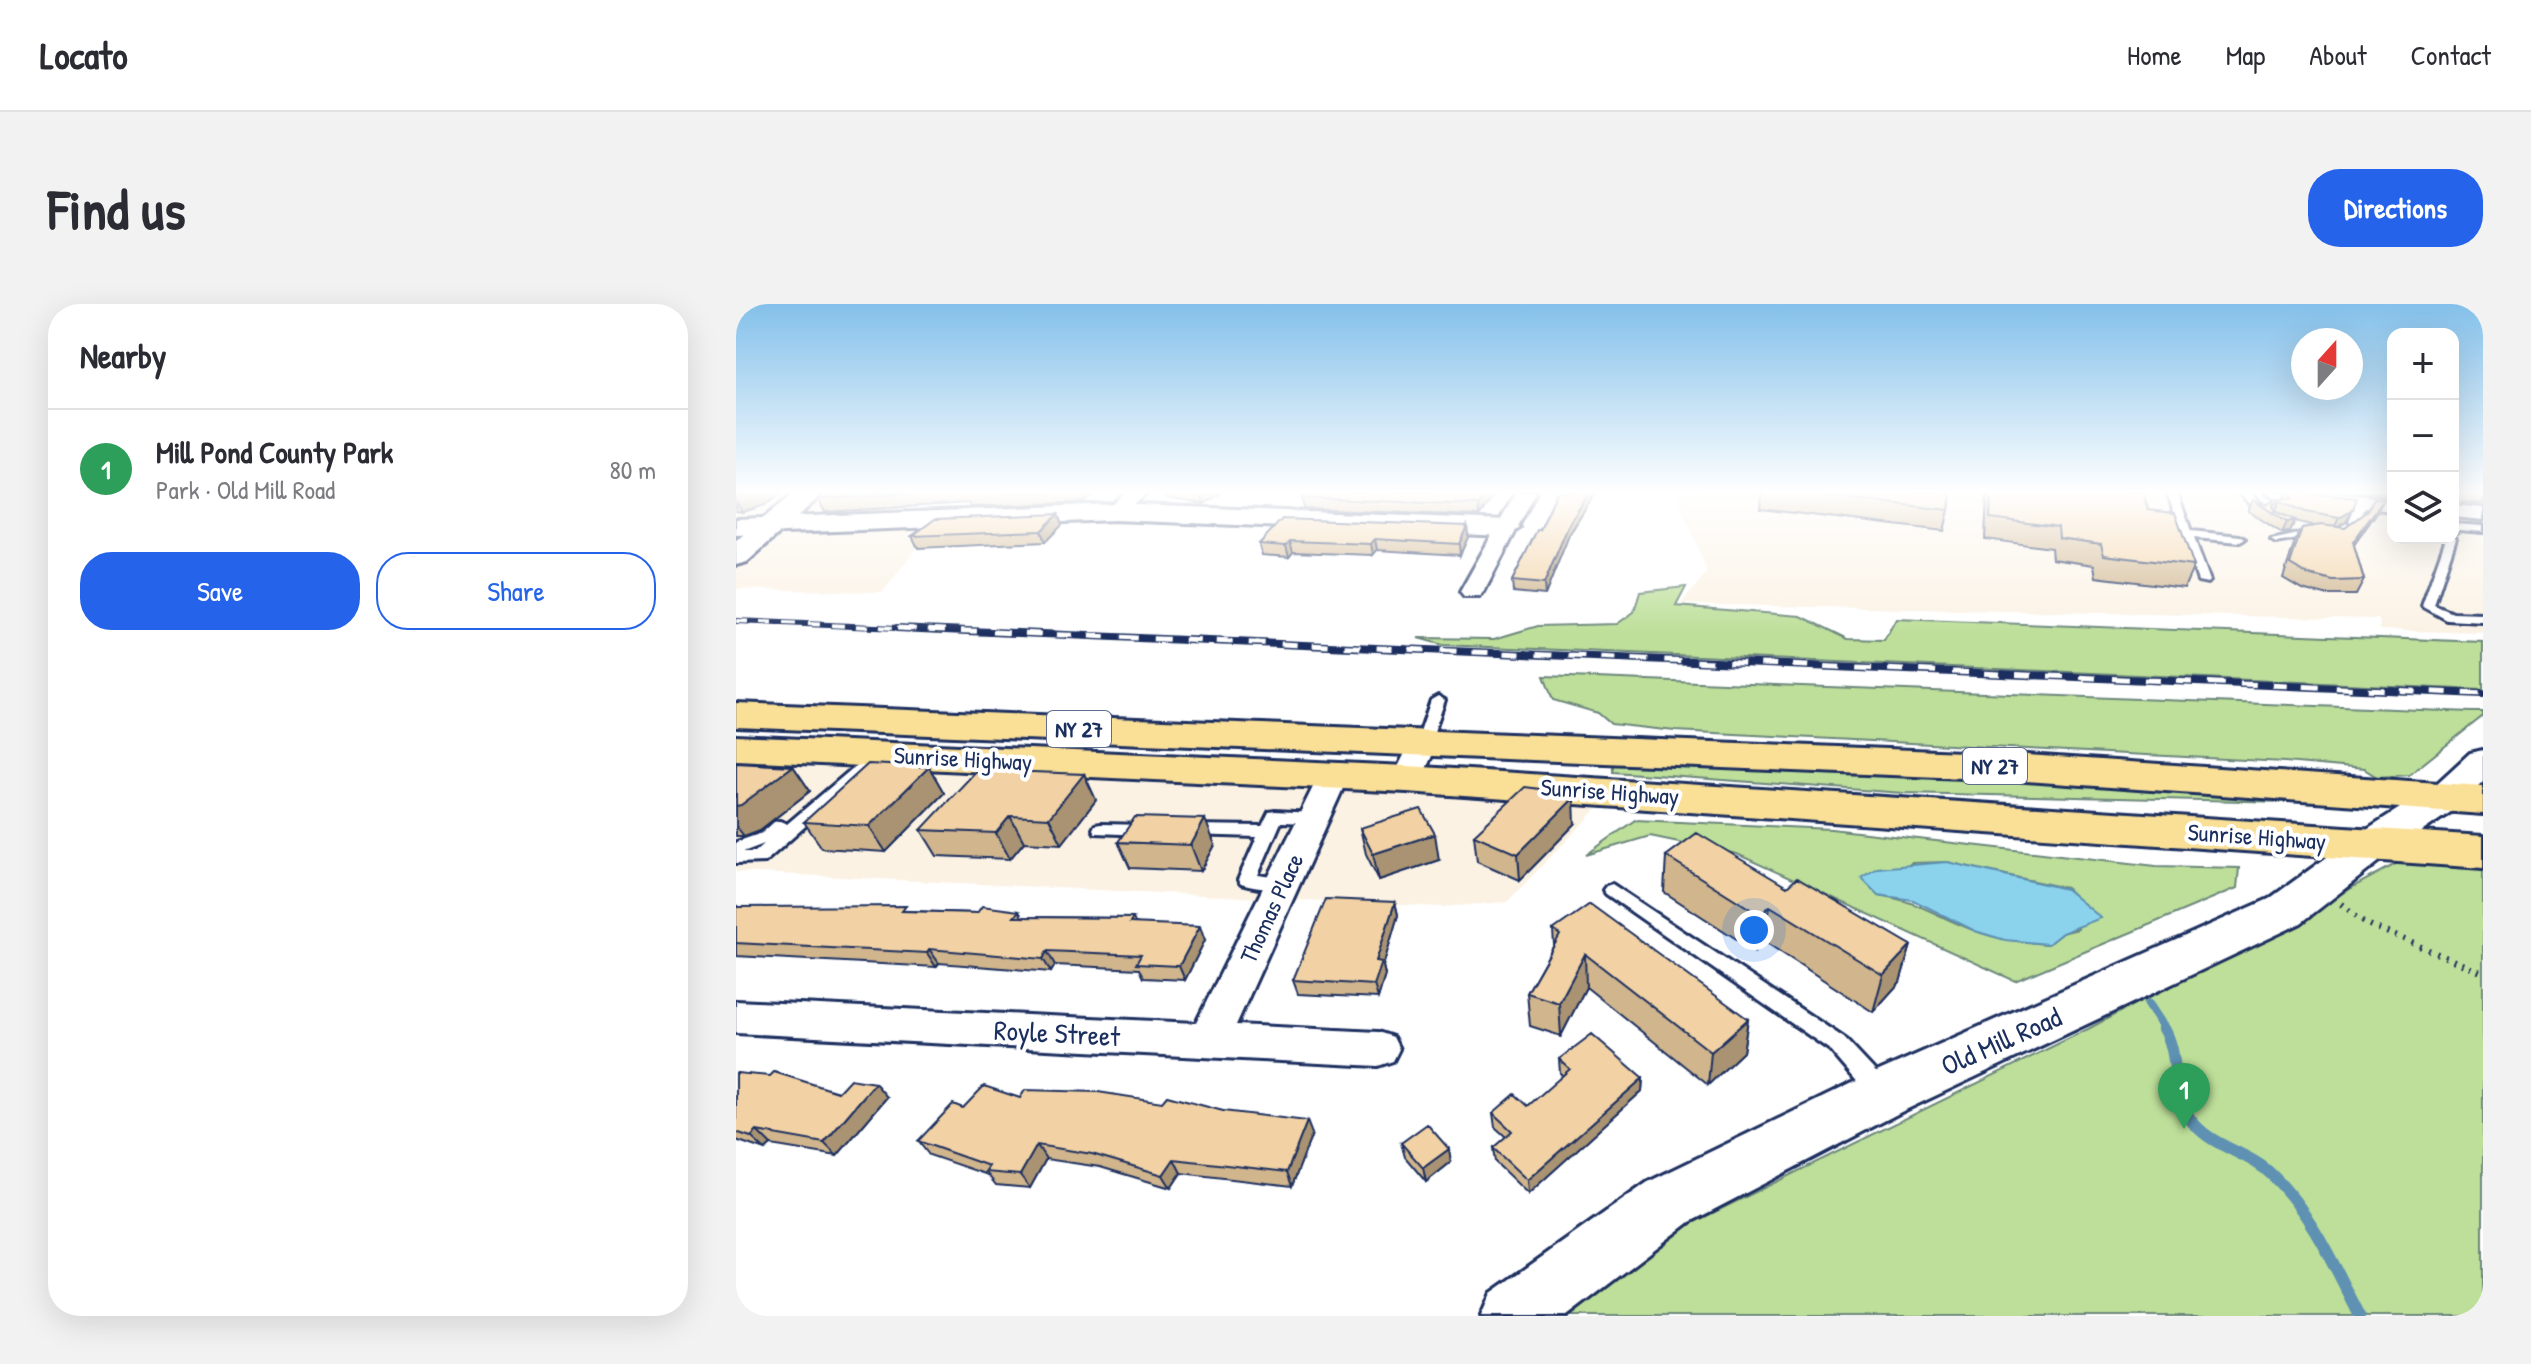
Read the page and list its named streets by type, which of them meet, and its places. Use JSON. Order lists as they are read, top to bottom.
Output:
{
  "streets": {
    "highway": ["NY 27", "Sunrise Highway"],
    "street": ["Thomas Place", "Royle Street", "Old Mill Road"]
  },
  "crossings": [
    ["Sunrise Highway", "Thomas Place"],
    ["Sunrise Highway", "Old Mill Road"],
    ["Thomas Place", "Royle Street"]
  ],
  "north": "top",
  "page": {
    "header": "Locato",
    "nav": [
      "Home",
      "Map",
      "About",
      "Contact"
    ],
    "buttons": [
      "Directions",
      ["Save", "Share"]
    ],
    "title": "Find us",
    "heading": "Nearby",
    "map_buttons": ["+", "−"],
    "list": [
      {
        "mark": "1",
        "name": "Mill Pond County Park",
        "note": "Park · Old Mill Road",
        "value": "80 m"
      }
    ],
    "pins": "1"
  }
}
